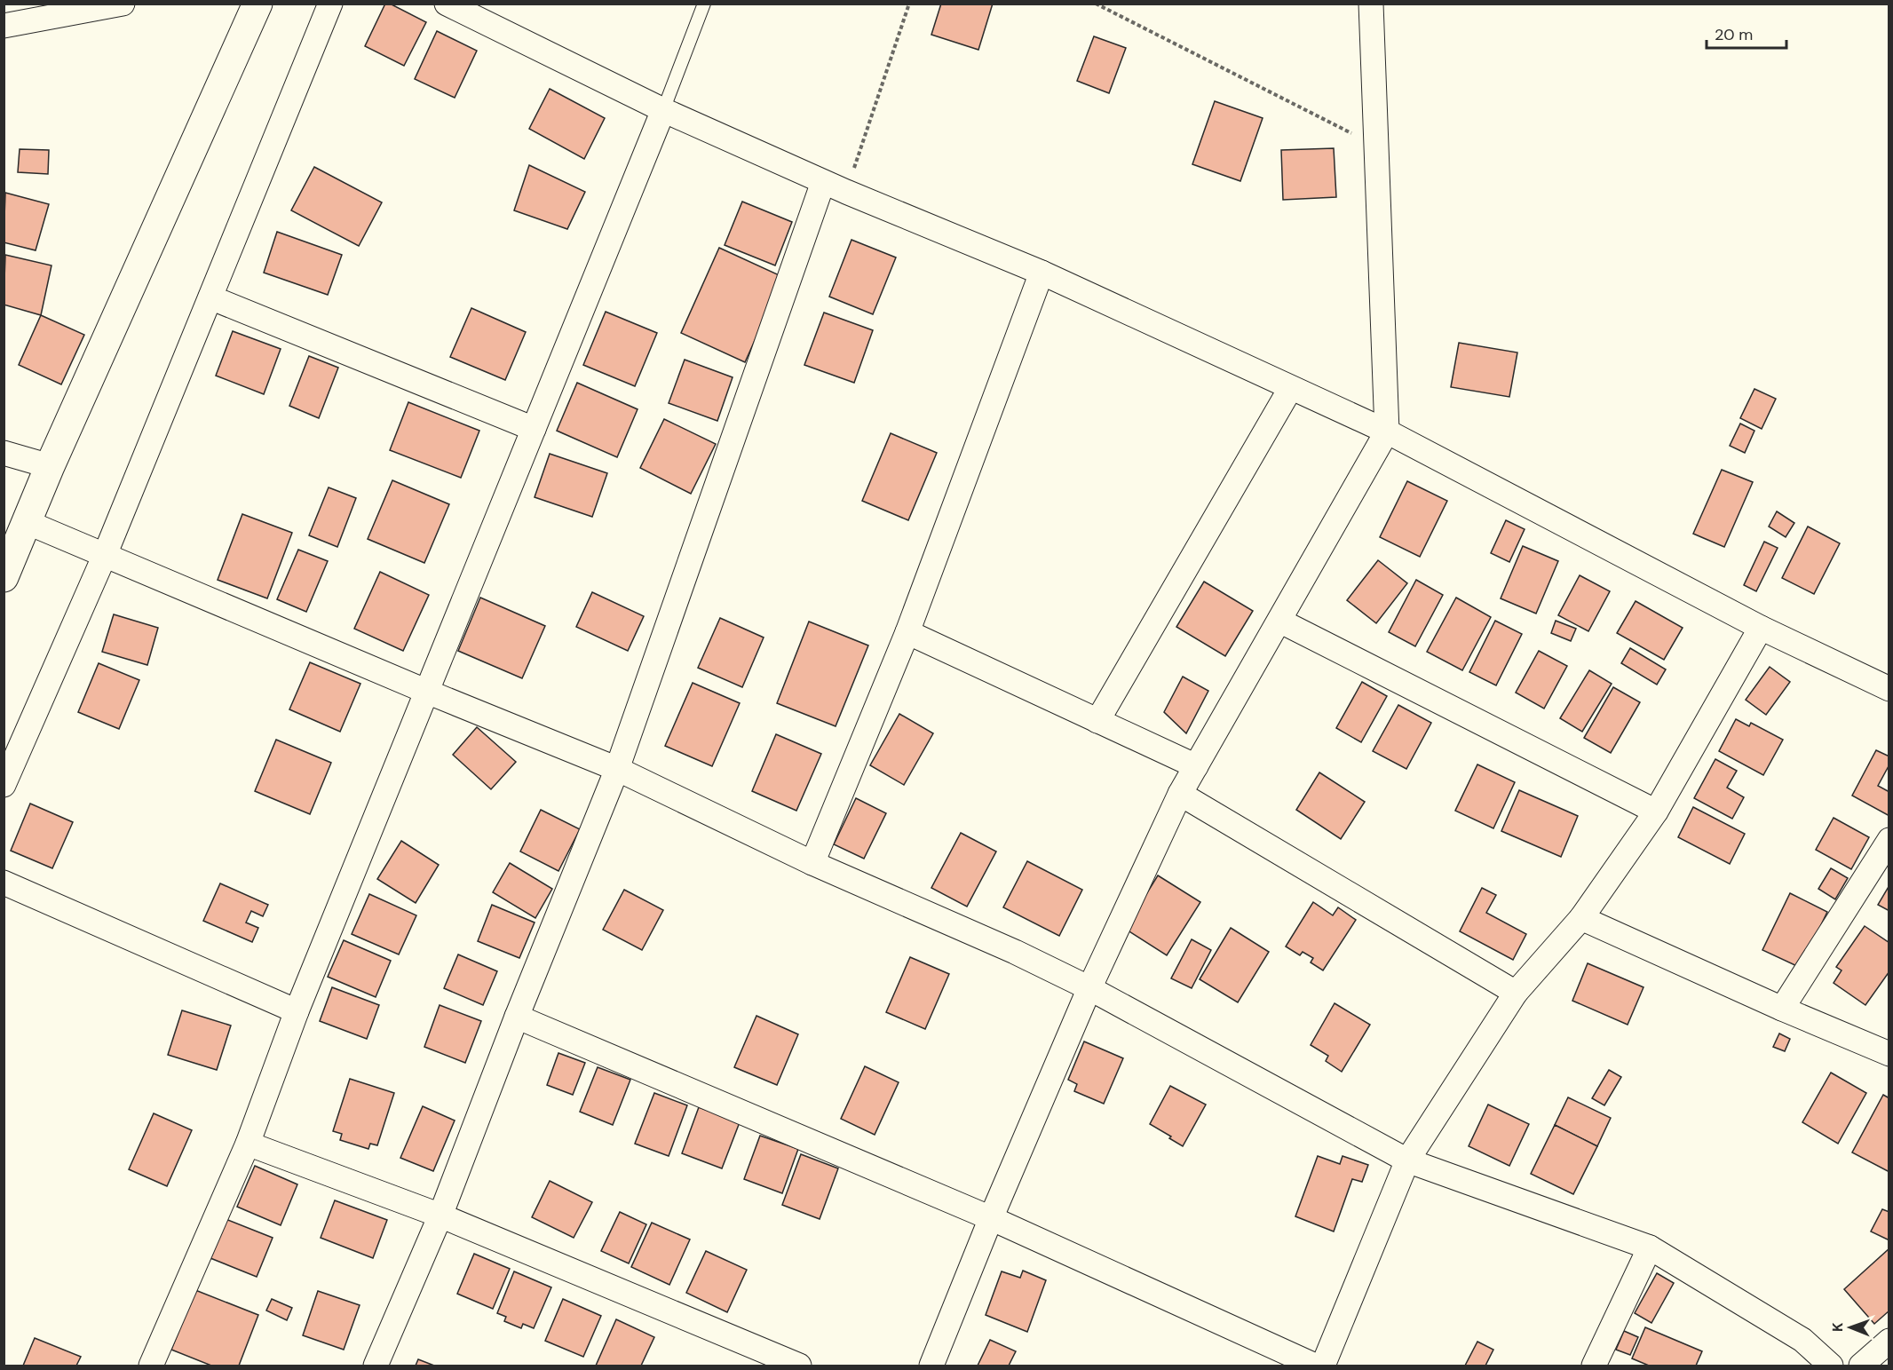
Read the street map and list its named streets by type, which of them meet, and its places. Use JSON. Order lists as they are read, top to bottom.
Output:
{
  "scale_bar": "20 m",
  "north": "left"
}
